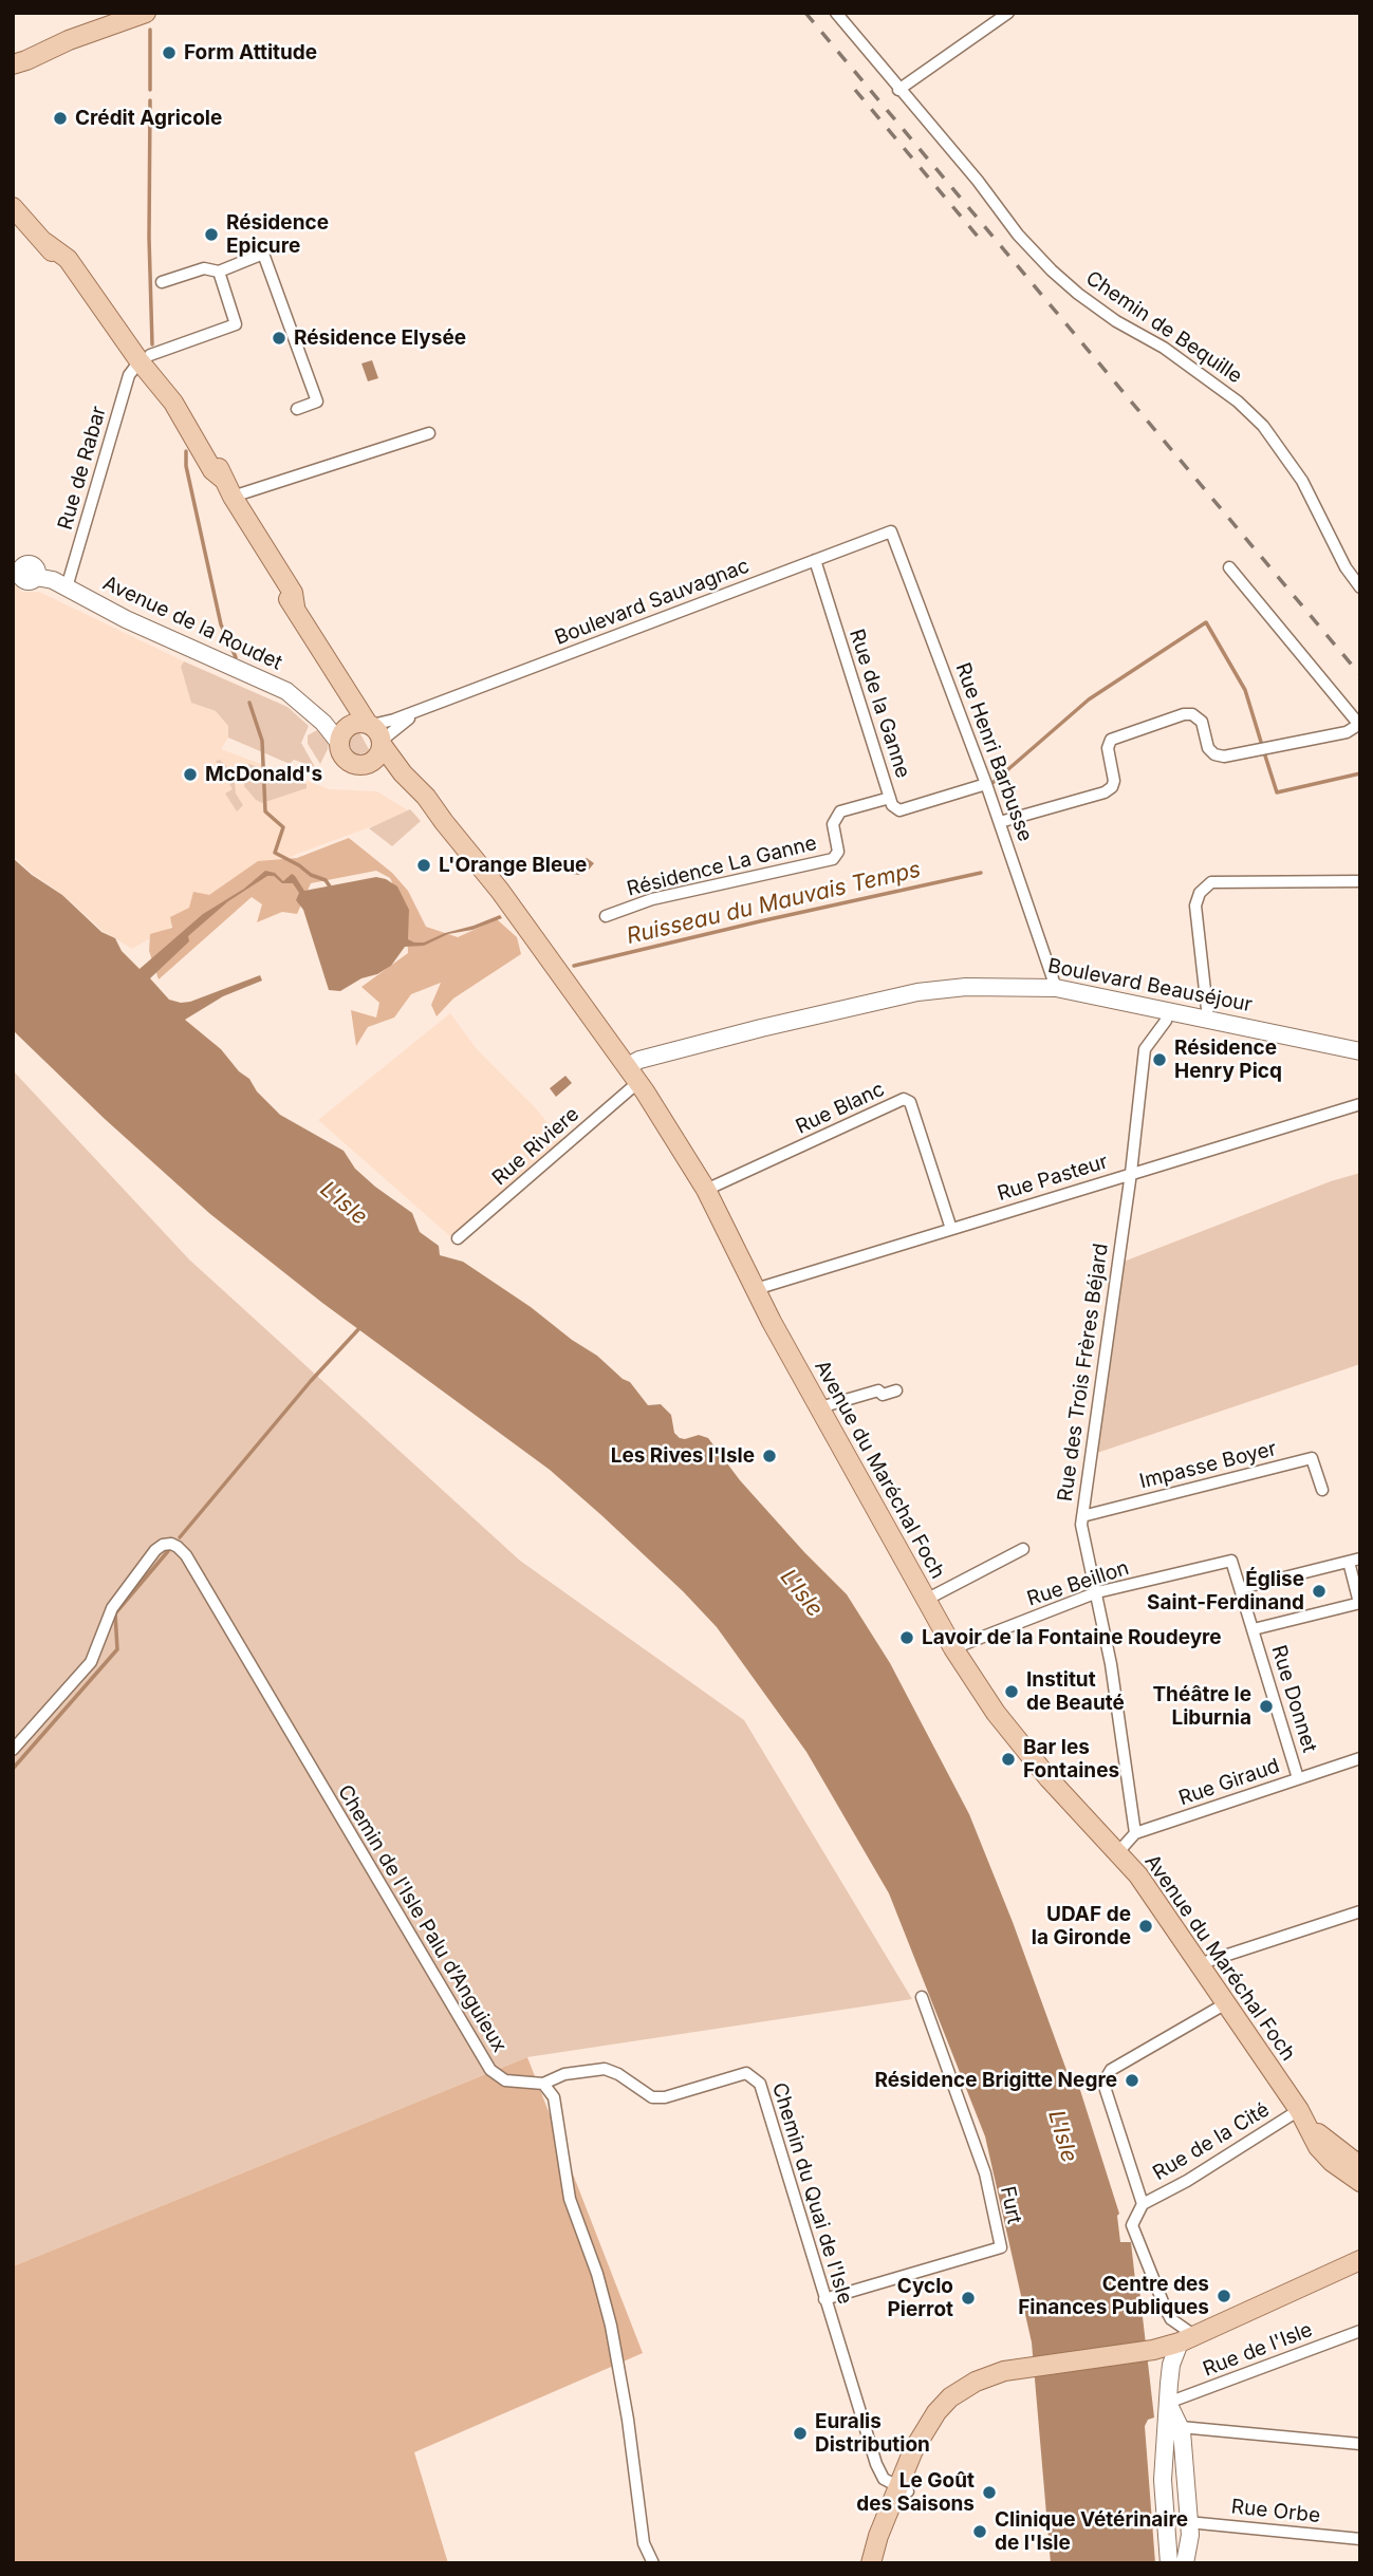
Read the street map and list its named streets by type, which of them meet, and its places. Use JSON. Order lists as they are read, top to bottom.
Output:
{
  "streets": {
    "main road": ["Avenue du Maréchal Foch"],
    "street": [
      "Chemin de Bequille",
      "Rue de Rabar",
      "Boulevard Sauvagnac",
      "Avenue de la Roudet",
      "Rue de la Ganne",
      "Rue Henri Barbusse",
      "Résidence La Ganne",
      "Boulevard Beauséjour",
      "Rue Blanc",
      "Rue Riviere",
      "Rue Pasteur",
      "Rue des Trois Frères Béjard",
      "Impasse Boyer",
      "Rue Beillon",
      "Rue Donnet",
      "Rue Giraud",
      "Chemin de l'Isle Palu d’Anguieux",
      "Rue de la Cité",
      "Chemin du Quai de l'Isle",
      "Furt",
      "Rue de l'Isle",
      "Rue Orbe"
    ]
  },
  "crossings": [
    ["Rue de Rabar", "Avenue de la Roudet"],
    ["Boulevard Sauvagnac", "Avenue de la Roudet"],
    ["Boulevard Sauvagnac", "Rue de la Ganne"],
    ["Boulevard Sauvagnac", "Rue Henri Barbusse"],
    ["Boulevard Sauvagnac", "Avenue du Maréchal Foch"],
    ["Avenue de la Roudet", "Avenue du Maréchal Foch"],
    ["Rue de la Ganne", "Rue Henri Barbusse"],
    ["Rue de la Ganne", "Résidence La Ganne"],
    ["Rue Henri Barbusse", "Boulevard Beauséjour"],
    ["Boulevard Beauséjour", "Rue des Trois Frères Béjard"],
    ["Boulevard Beauséjour", "Avenue du Maréchal Foch"],
    ["Rue Blanc", "Rue Pasteur"],
    ["Rue Blanc", "Avenue du Maréchal Foch"],
    ["Rue Riviere", "Avenue du Maréchal Foch"],
    ["Rue Pasteur", "Rue des Trois Frères Béjard"],
    ["Rue Pasteur", "Avenue du Maréchal Foch"],
    ["Rue des Trois Frères Béjard", "Impasse Boyer"],
    ["Rue des Trois Frères Béjard", "Rue Beillon"],
    ["Rue des Trois Frères Béjard", "Rue Giraud"],
    ["Avenue du Maréchal Foch", "Rue Beillon"],
    ["Avenue du Maréchal Foch", "Rue Giraud"],
    ["Avenue du Maréchal Foch", "Rue de la Cité"],
    ["Rue Beillon", "Rue Donnet"],
    ["Rue Donnet", "Rue Giraud"],
    ["Chemin de l'Isle Palu d’Anguieux", "Chemin du Quai de l'Isle"],
    ["Chemin du Quai de l'Isle", "Furt"]
  ],
  "water": ["Ruisseau du Mauvais Temps", "L'Isle"],
  "places": [
    "Form Attitude",
    "Crédit Agricole",
    "Résidence Epicure",
    "Résidence Elysée",
    "McDonald's",
    "L'Orange Bleue",
    "Résidence Henry Picq",
    "Les Rives l'Isle",
    "Église Saint-Ferdinand",
    "Lavoir de la Fontaine Roudeyre",
    "Institut de Beauté",
    "Théâtre le Liburnia",
    "Bar les Fontaines",
    "UDAF de la Gironde",
    "Résidence Brigitte Negre",
    "Centre des Finances Publiques",
    "Cyclo Pierrot",
    "Euralis Distribution",
    "Le Goût des Saisons",
    "Clinique Vétérinaire de l'Isle"
  ]
}
